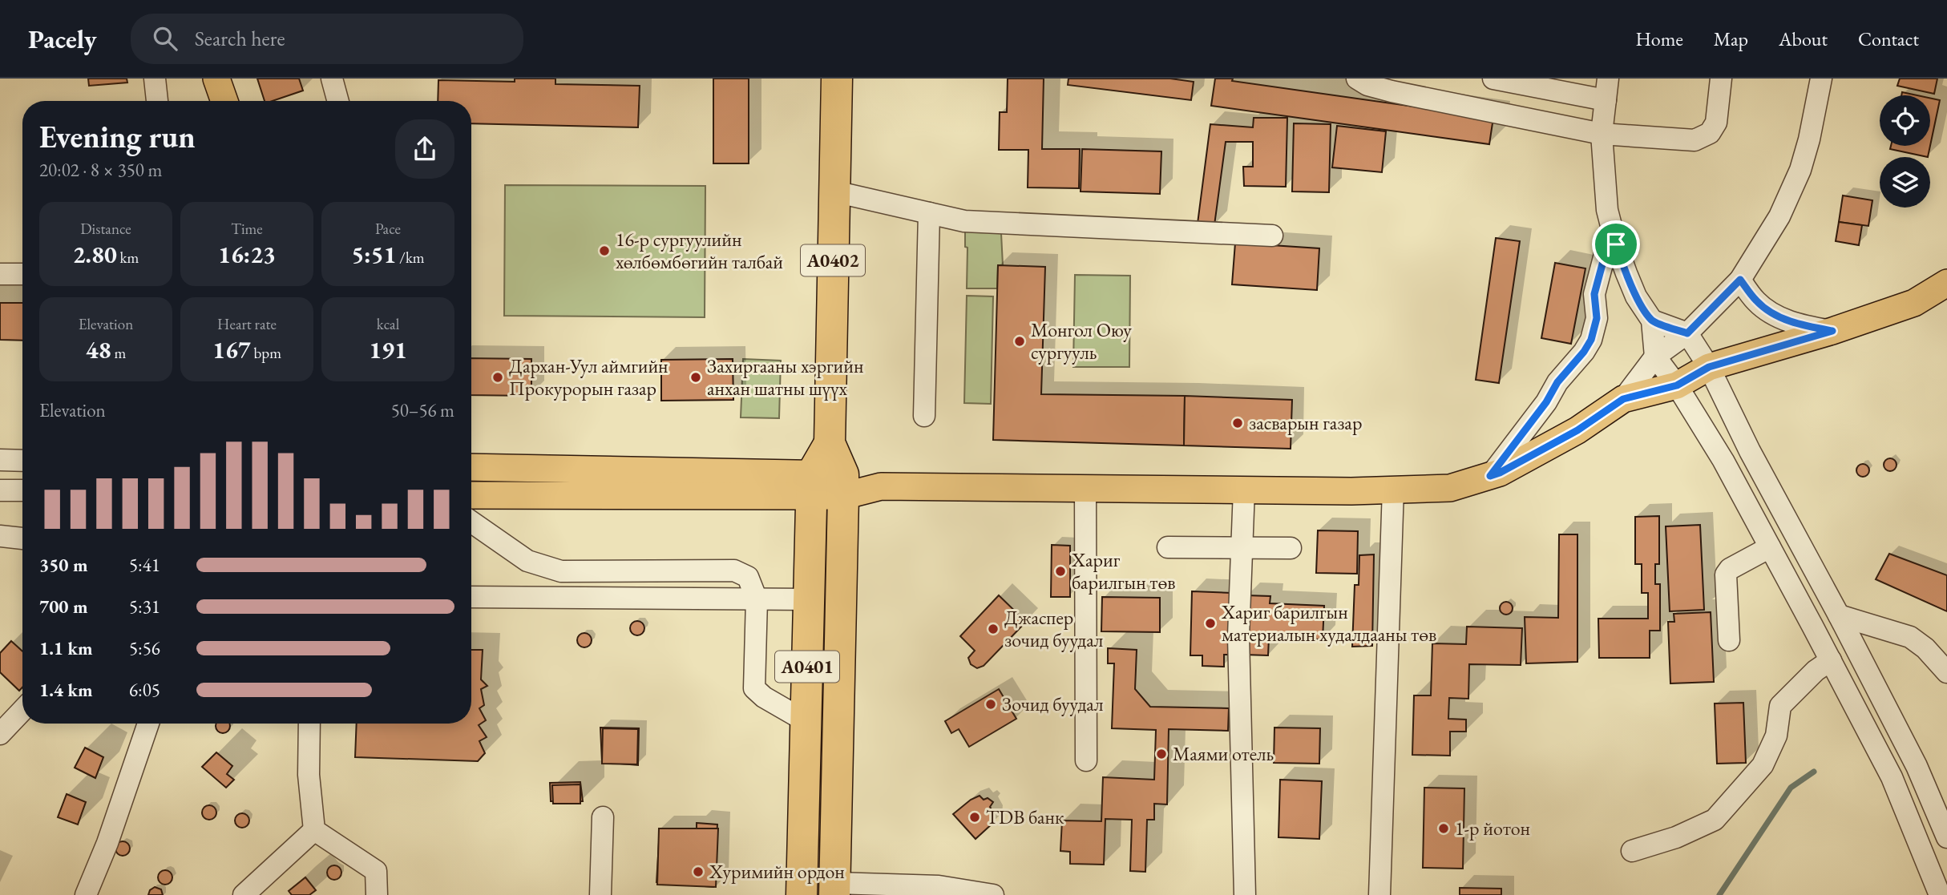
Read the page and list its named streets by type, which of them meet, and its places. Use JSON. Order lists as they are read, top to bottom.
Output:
{
  "streets": {
    "highway": ["A0402", "A0401"]
  },
  "crossings": [
    ["A0402", "A0401"]
  ],
  "places": [
    "16-р сургуулийн хөлбөмбөгийн талбай",
    "Монгол Оюу сургууль",
    "Дархан-Уул аймгийн Прокурорын газар",
    "Захиргааны хэргийн анхан шатны шүүх",
    "засварын газар",
    "Хариг барилгын төв",
    "Хариг барилгын материалын худалдааны төв",
    "Джаспер зочид буудал",
    "Зочид буудал",
    "Маями отель",
    "TDB банк",
    "1-р йотон",
    "Хуримийн ордон"
  ],
  "page": {
    "header": "Pacely",
    "search": "Search here",
    "nav": [
      "Home",
      "Map",
      "About",
      "Contact"
    ],
    "heading": ["Evening run", "20:02 · 8 × 350 m"],
    "stats": [
      ["Distance", "2.80 km"],
      ["Time", "16:23"],
      ["Pace", "5:51 /km"],
      ["Elevation", "48 m"],
      ["Heart rate", "167 bpm"],
      ["kcal", "191"]
    ],
    "chart": ["Elevation", "50–56 m"],
    "list": [
      {
        "name": "350 m",
        "note": "5:41"
      },
      {
        "name": "700 m",
        "note": "5:31"
      },
      {
        "name": "1.1 km",
        "note": "5:56"
      },
      {
        "name": "1.4 km",
        "note": "6:05"
      }
    ]
  }
}
